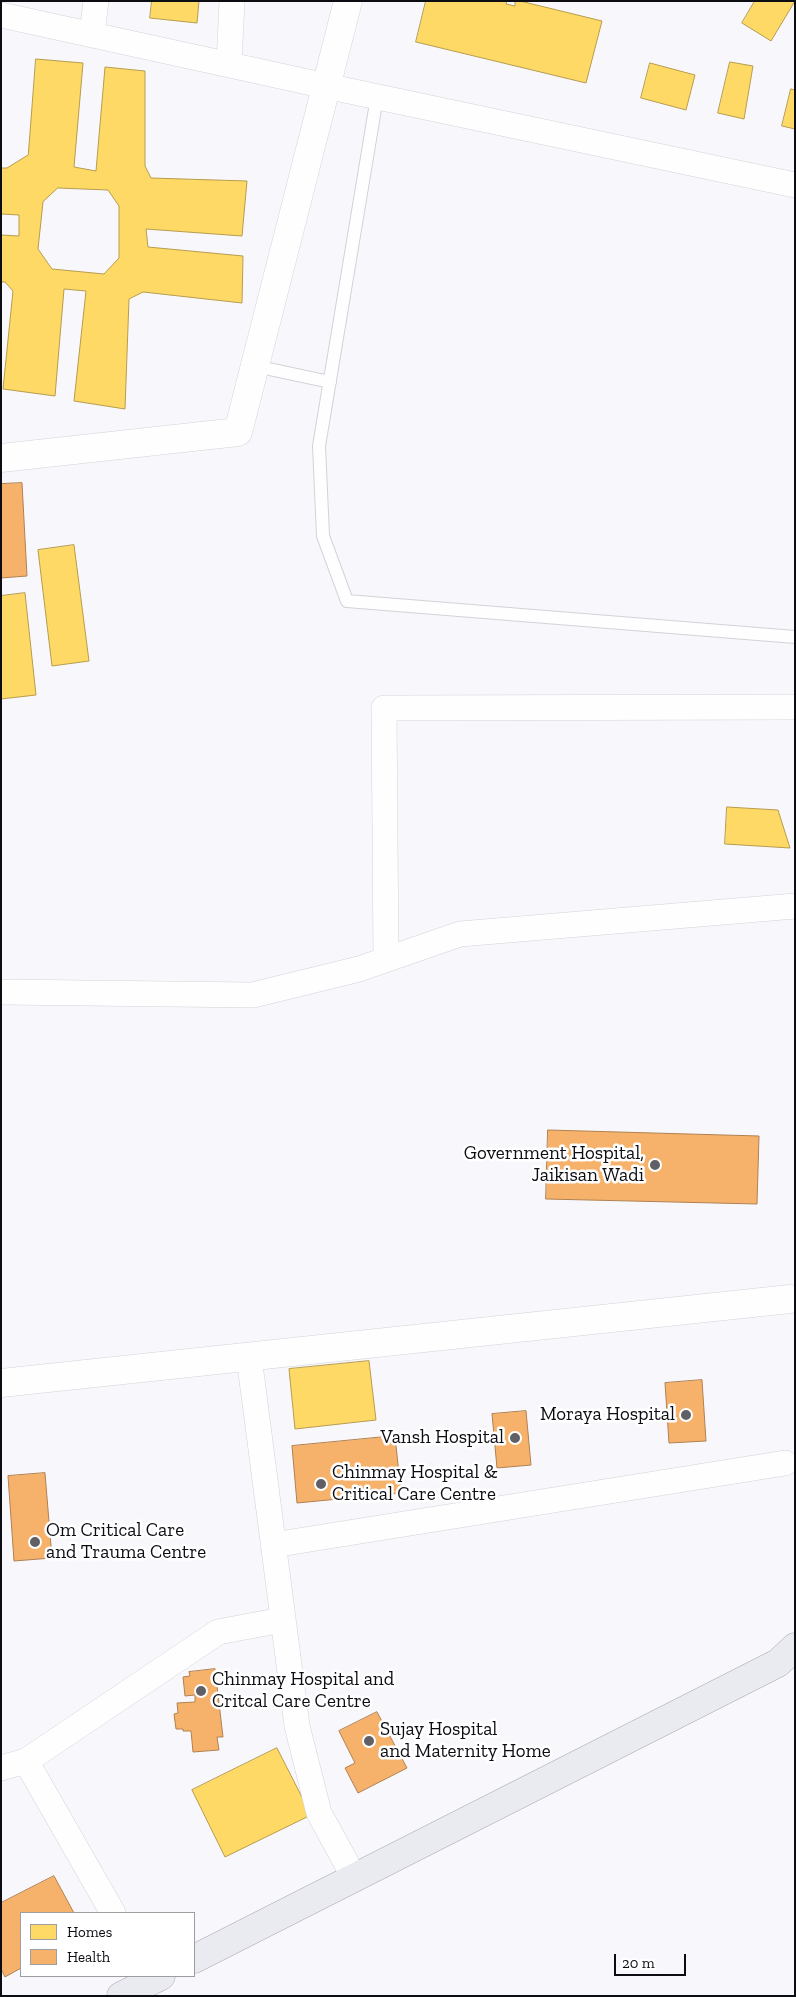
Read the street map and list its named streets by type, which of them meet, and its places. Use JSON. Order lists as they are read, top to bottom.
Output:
{
  "places": [
    "Government Hospital, Jaikisan Wadi",
    "Moraya Hospital",
    "Vansh Hospital",
    "Chinmay Hospital & Critical Care Centre",
    "Om Critical Care and Trauma Centre",
    "Chinmay Hospital and Critcal Care Centre",
    "Sujay Hospital and Maternity Home"
  ],
  "legend": ["Homes", "Health"],
  "scale_bar": "20 m"
}
